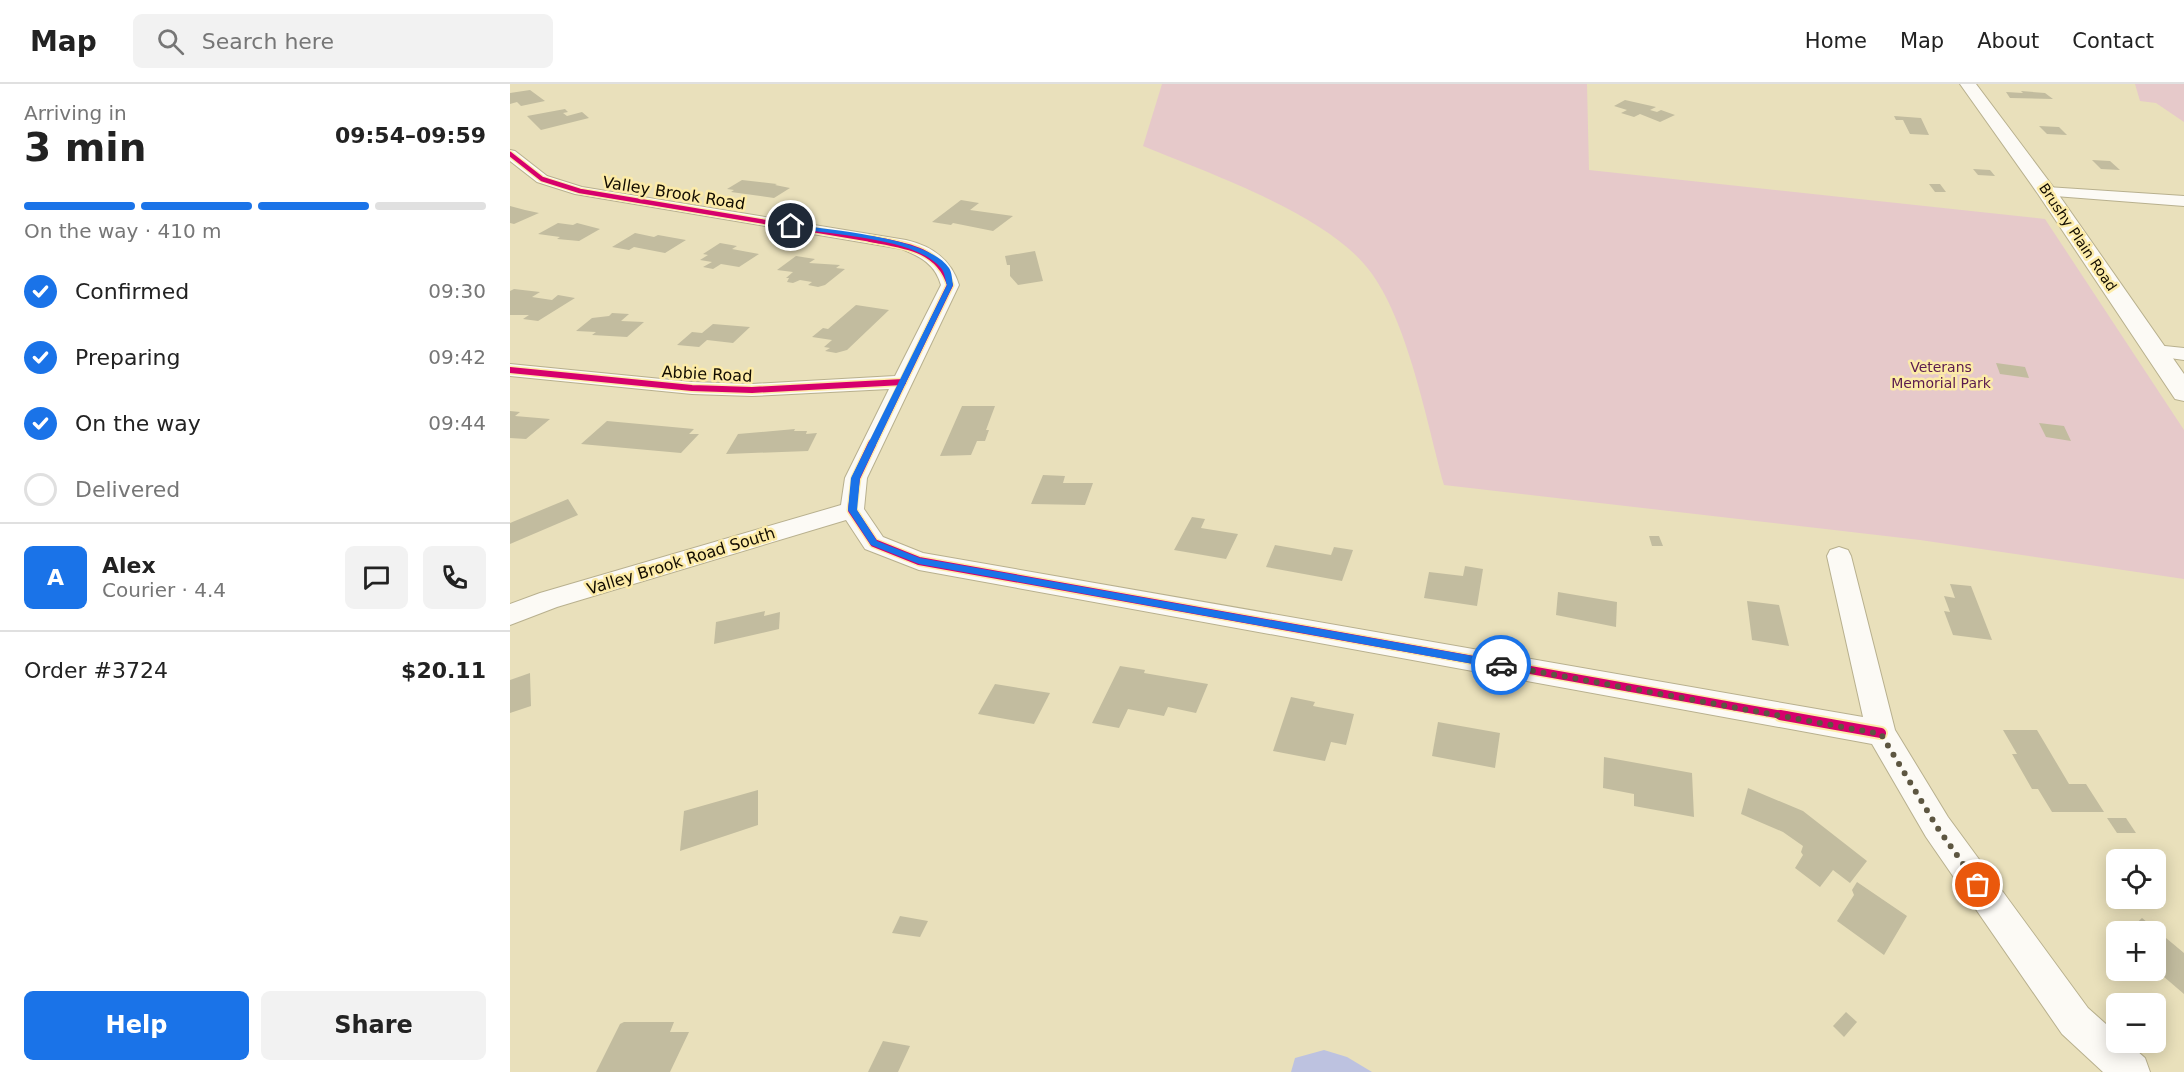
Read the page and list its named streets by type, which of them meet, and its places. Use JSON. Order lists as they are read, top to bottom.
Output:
{
  "streets": {
    "main road": ["Brushy Plain Road"],
    "street": ["Valley Brook Road", "Abbie Road", "Valley Brook Road South"]
  },
  "crossings": [
    ["Valley Brook Road", "Abbie Road"],
    ["Valley Brook Road", "Valley Brook Road South"]
  ],
  "parks": ["Veterans Memorial Park"],
  "page": {
    "header": "Map",
    "search": "Search here",
    "nav": [
      "Home",
      "Map",
      "About",
      "Contact"
    ],
    "heading": ["3 min", "Arriving in", "09:54–09:59"],
    "panel": [
      "Alex",
      "Courier · 4.4",
      "Order #3724",
      "$20.11"
    ],
    "bar": "On the way · 410 m",
    "list": [
      ["Confirmed", "09:30"],
      ["Preparing", "09:42"],
      ["On the way", "09:44"],
      "Delivered"
    ],
    "round": "A",
    "map_buttons": ["+", "−"],
    "buttons": ["Help", "Share"]
  }
}
